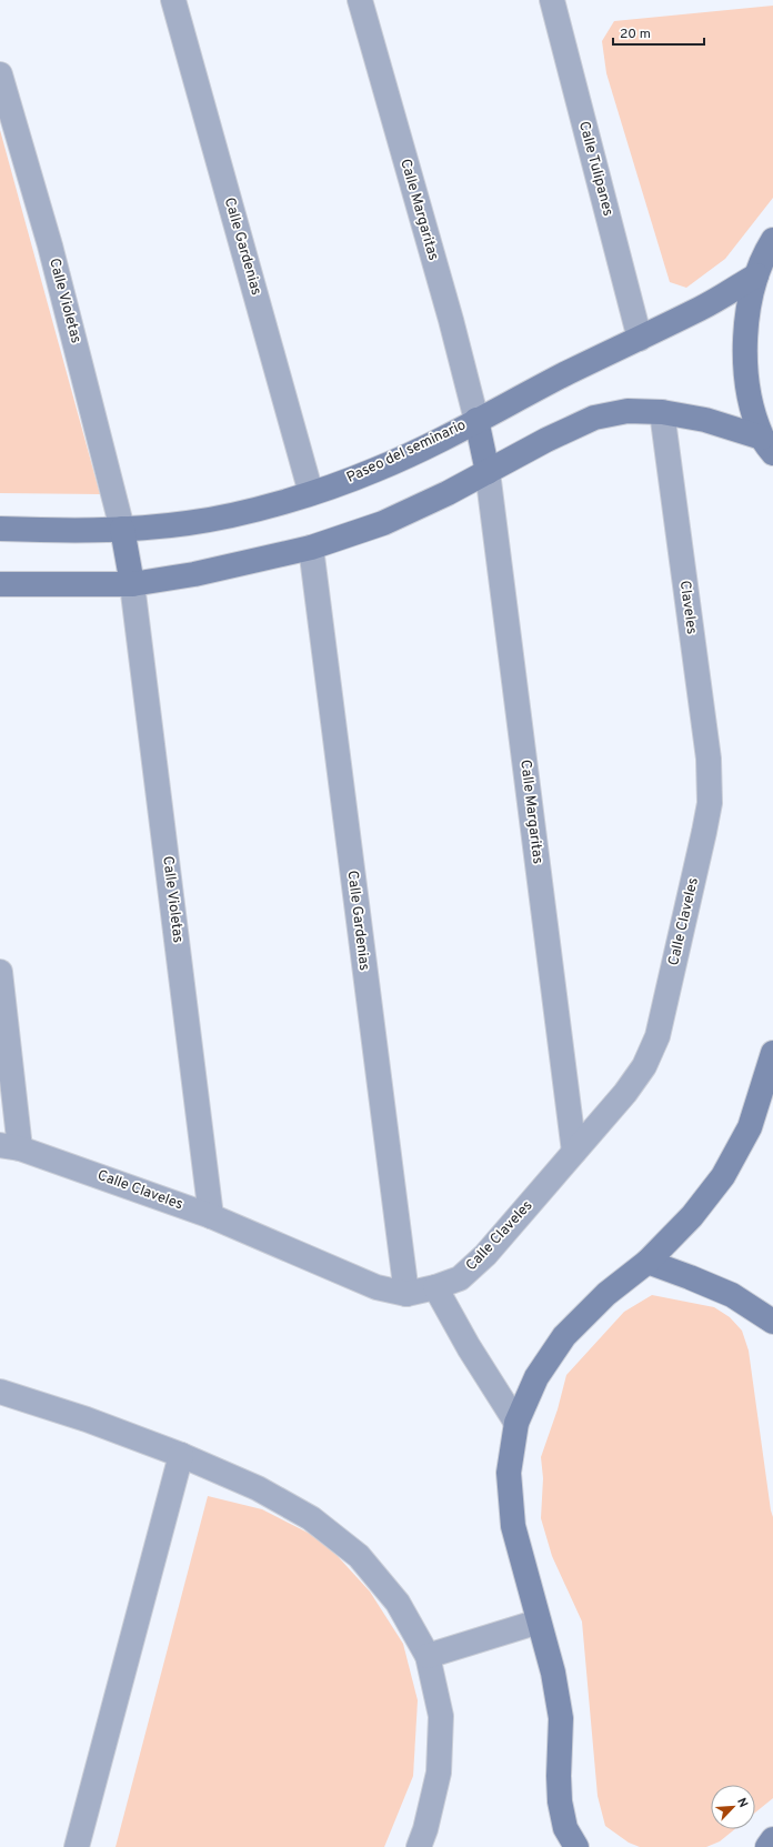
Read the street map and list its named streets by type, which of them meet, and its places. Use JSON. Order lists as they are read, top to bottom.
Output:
{
  "streets": {
    "street": [
      "Calle Tulipanes",
      "Calle Margaritas",
      "Calle Gardenias",
      "Calle Violetas",
      "Paseo del seminario",
      "Claveles",
      "Calle Claveles"
    ]
  },
  "crossings": [
    ["Calle Tulipanes", "Paseo del seminario"],
    ["Calle Margaritas", "Paseo del seminario"],
    ["Calle Margaritas", "Calle Claveles"],
    ["Calle Gardenias", "Paseo del seminario"],
    ["Calle Gardenias", "Calle Claveles"],
    ["Calle Violetas", "Paseo del seminario"],
    ["Calle Violetas", "Calle Claveles"],
    ["Claveles", "Calle Claveles"]
  ],
  "scale_bar": "20 m",
  "north": "top right"
}
